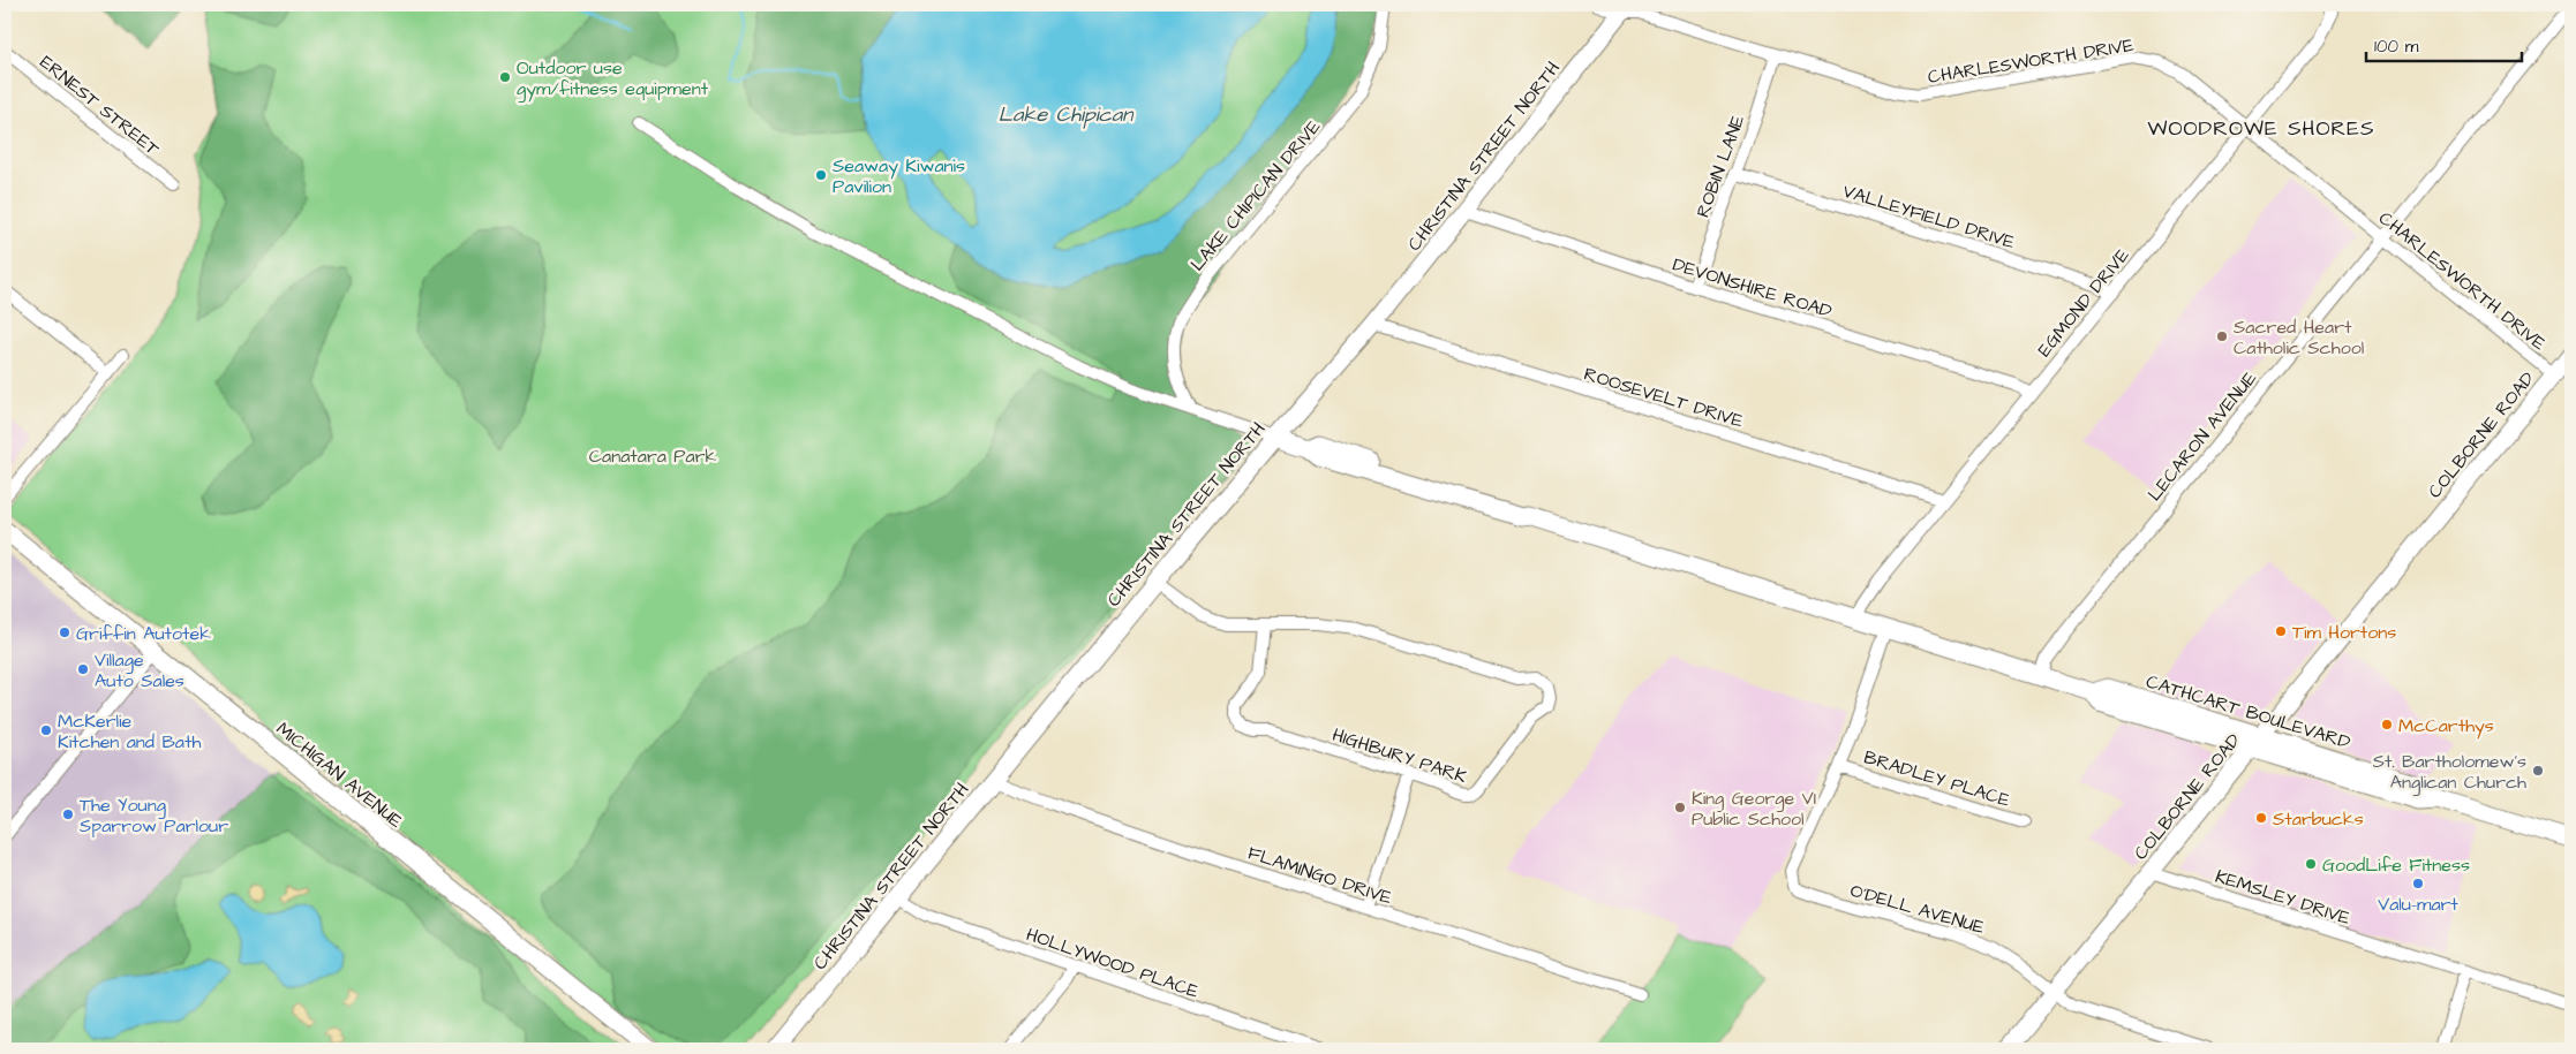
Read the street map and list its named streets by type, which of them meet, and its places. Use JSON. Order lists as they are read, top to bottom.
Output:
{
  "streets": {
    "main road": ["CHRISTINA STREET NORTH", "CATHCART BOULEVARD", "MICHIGAN AVENUE"],
    "street": [
      "CHARLESWORTH DRIVE",
      "ERNEST STREET",
      "ROBIN LANE",
      "LAKE CHIPICAN DRIVE",
      "VALLEYFIELD DRIVE",
      "DEVONSHIRE ROAD",
      "EGMOND DRIVE",
      "ROOSEVELT DRIVE",
      "COLBORNE ROAD",
      "LECARON AVENUE",
      "HIGHBURY PARK",
      "BRADLEY PLACE",
      "FLAMINGO DRIVE",
      "KEMSLEY DRIVE",
      "O'DELL AVENUE",
      "HOLLYWOOD PLACE"
    ]
  },
  "crossings": [
    ["CHARLESWORTH DRIVE", "CHRISTINA STREET NORTH"],
    ["CHARLESWORTH DRIVE", "ROBIN LANE"],
    ["CHARLESWORTH DRIVE", "EGMOND DRIVE"],
    ["CHARLESWORTH DRIVE", "COLBORNE ROAD"],
    ["CHARLESWORTH DRIVE", "LECARON AVENUE"],
    ["CHRISTINA STREET NORTH", "DEVONSHIRE ROAD"],
    ["CHRISTINA STREET NORTH", "ROOSEVELT DRIVE"],
    ["CHRISTINA STREET NORTH", "CATHCART BOULEVARD"],
    ["CHRISTINA STREET NORTH", "HIGHBURY PARK"],
    ["CHRISTINA STREET NORTH", "FLAMINGO DRIVE"],
    ["CHRISTINA STREET NORTH", "HOLLYWOOD PLACE"],
    ["ROBIN LANE", "VALLEYFIELD DRIVE"],
    ["ROBIN LANE", "DEVONSHIRE ROAD"],
    ["VALLEYFIELD DRIVE", "EGMOND DRIVE"],
    ["DEVONSHIRE ROAD", "EGMOND DRIVE"],
    ["EGMOND DRIVE", "ROOSEVELT DRIVE"],
    ["EGMOND DRIVE", "CATHCART BOULEVARD"],
    ["COLBORNE ROAD", "CATHCART BOULEVARD"],
    ["COLBORNE ROAD", "KEMSLEY DRIVE"],
    ["COLBORNE ROAD", "O'DELL AVENUE"],
    ["LECARON AVENUE", "CATHCART BOULEVARD"],
    ["BRADLEY PLACE", "O'DELL AVENUE"]
  ],
  "districts": ["WOODROWE SHORES"],
  "water": ["Lake Chipican"],
  "parks": ["Canatara Park"],
  "places": [
    "Outdoor use gym/fitness equipment",
    "Seaway Kiwanis Pavilion",
    "Sacred Heart Catholic School",
    "Tim Hortons",
    "Griffin Autotek",
    "Village Auto Sales",
    "McCarthys",
    "McKerlie Kitchen and Bath",
    "St. Bartholomew's Anglican Church",
    "King George VI Public School",
    "The Young Sparrow Parlour",
    "Starbucks",
    "GoodLife Fitness",
    "Valu-mart"
  ],
  "scale_bar": "100 m"
}
